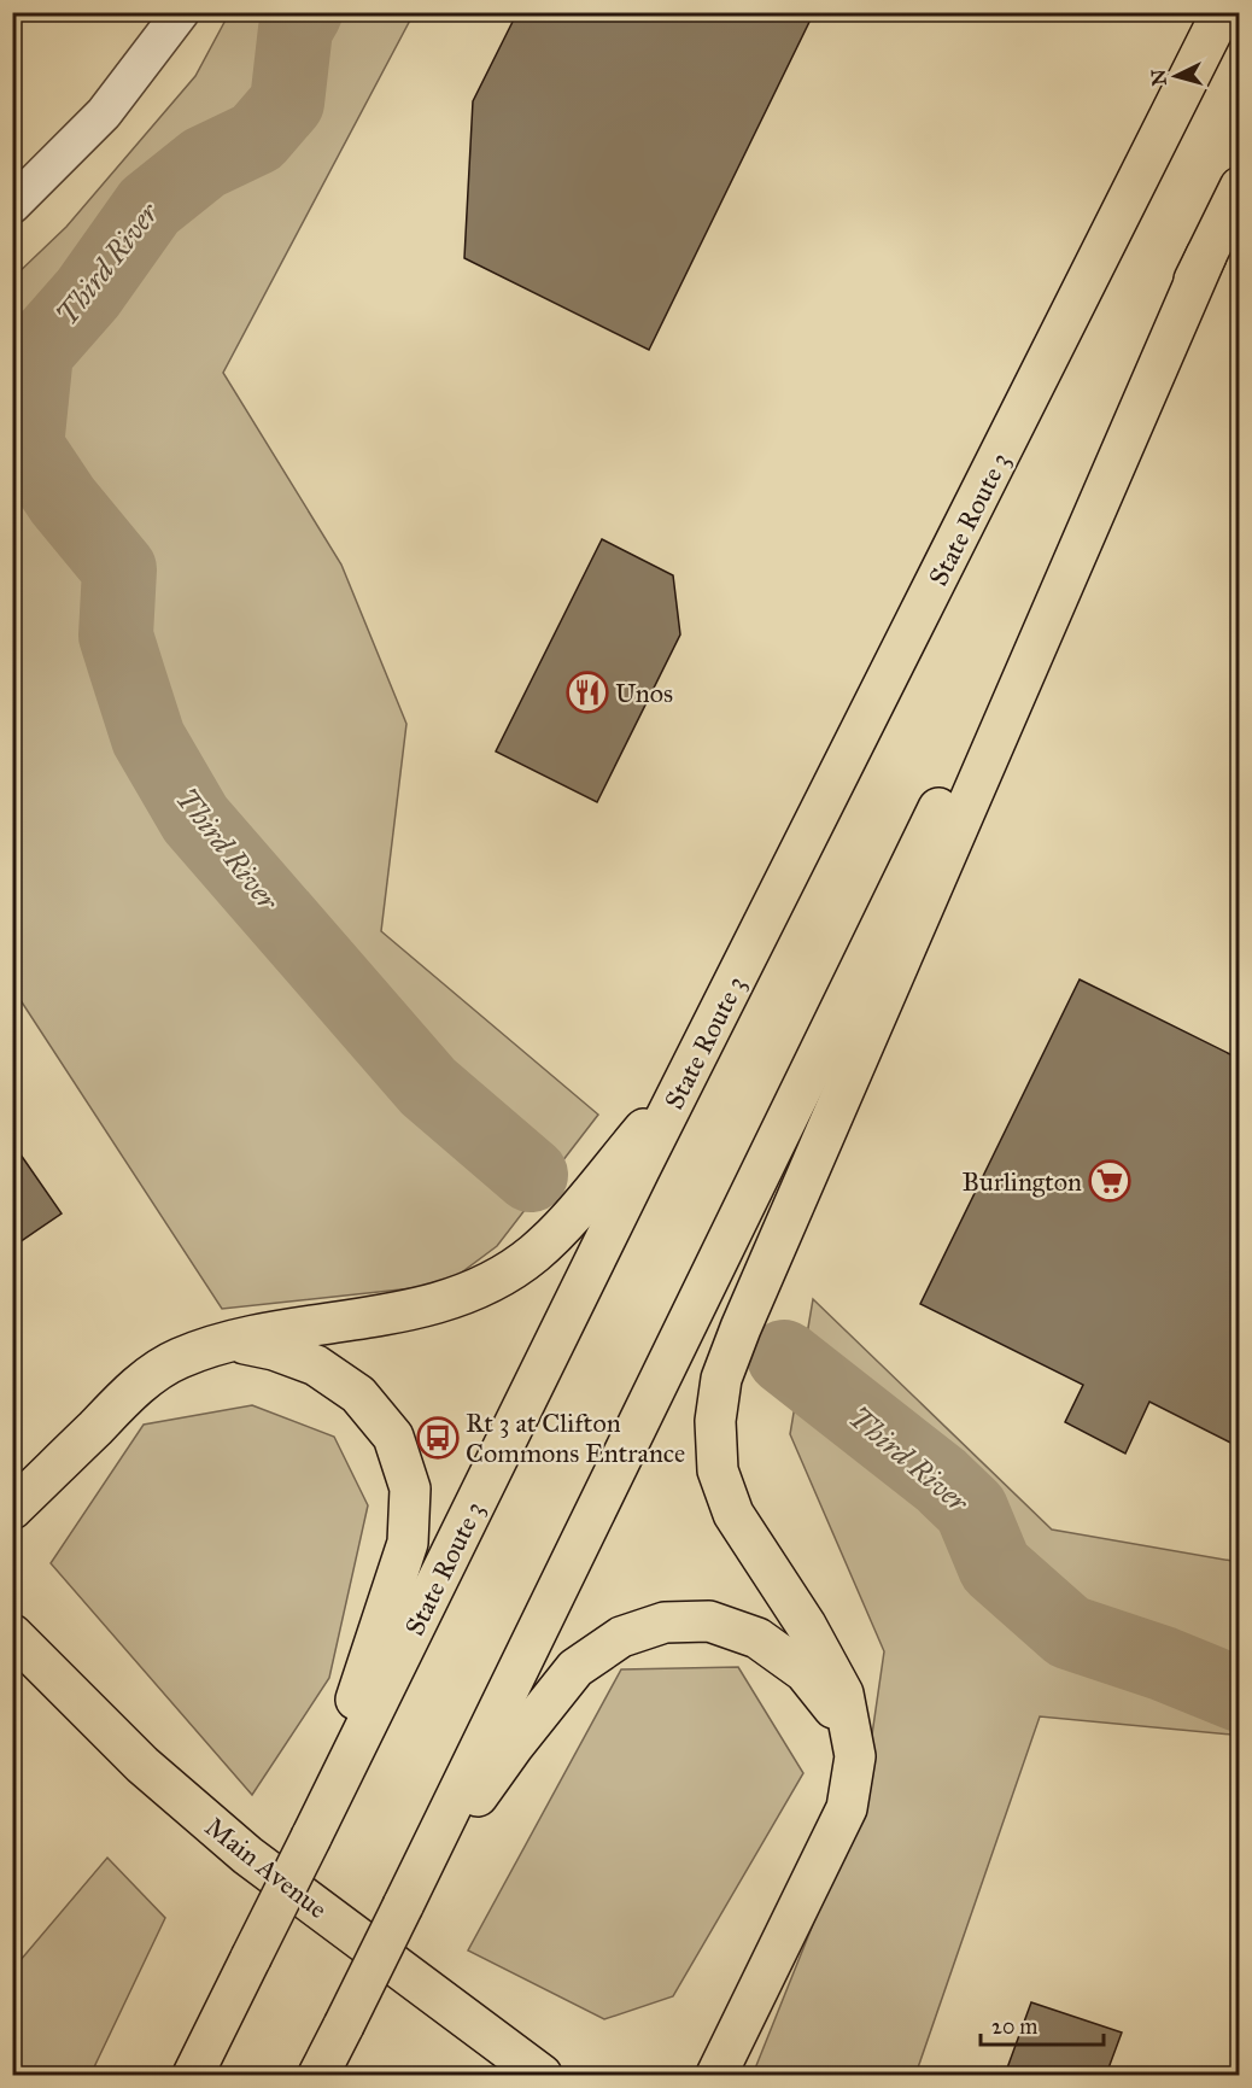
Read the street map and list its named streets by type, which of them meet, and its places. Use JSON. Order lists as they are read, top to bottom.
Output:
{
  "streets": {
    "main road": ["State Route 3", "Main Avenue"]
  },
  "water": ["Third River"],
  "places": {
    "restaurant": ["Unos"],
    "supermarket": ["Burlington"],
    "bus stop": ["Rt 3 at Clifton Commons Entrance"]
  },
  "scale_bar": "20 m",
  "north": "left"
}
